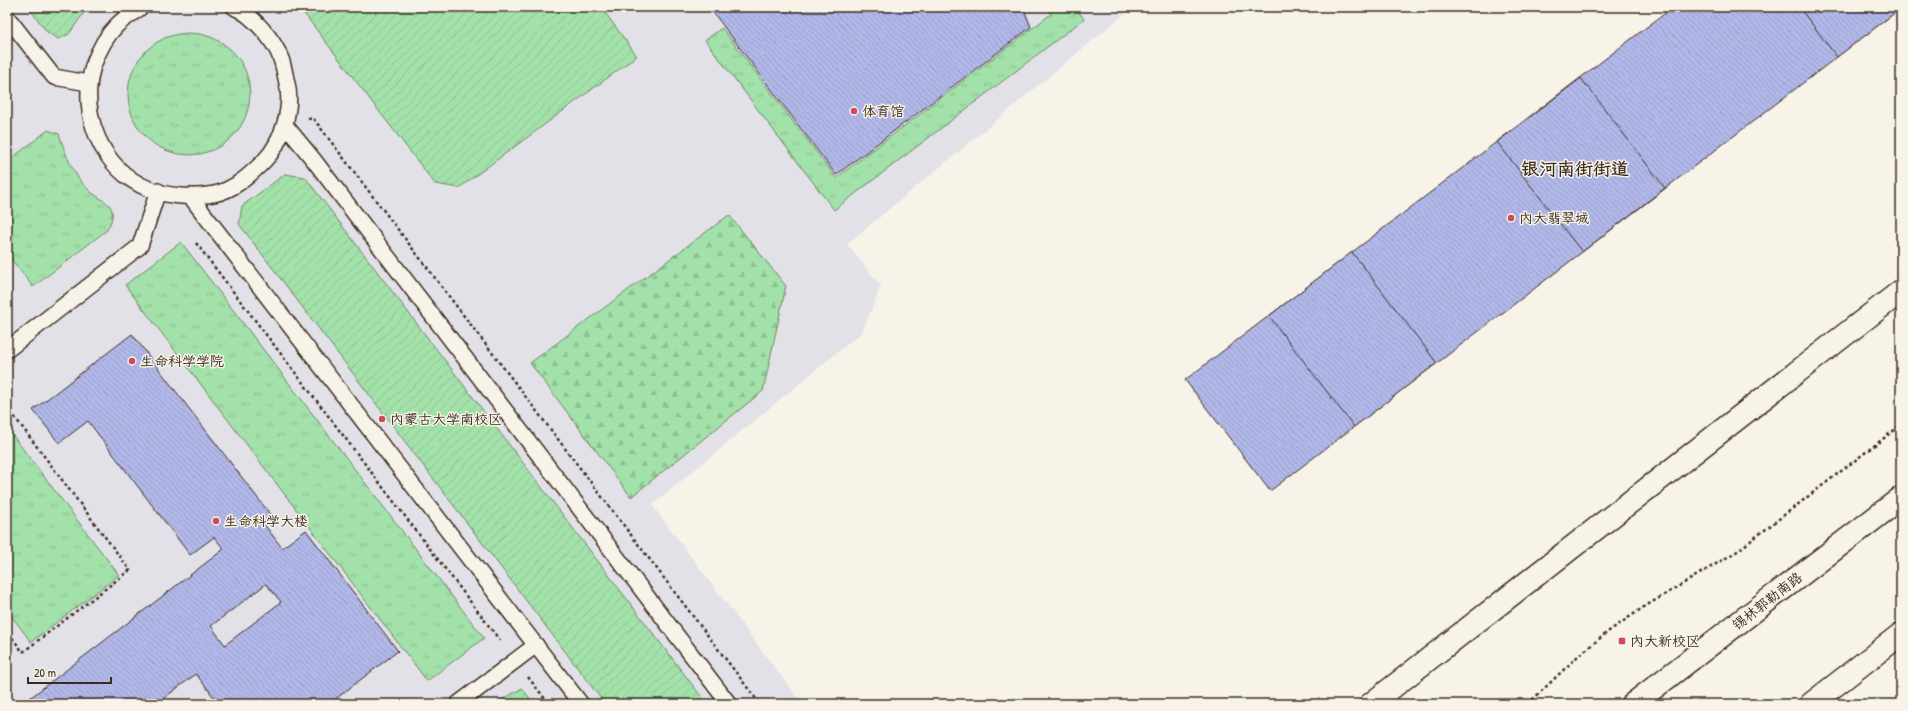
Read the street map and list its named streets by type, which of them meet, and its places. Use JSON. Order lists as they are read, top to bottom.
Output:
{
  "streets": {
    "main road": ["锡林郭勒南路"]
  },
  "districts": ["银河南街街道"],
  "places": {
    "other": [
      "体育馆",
      "内大翡翠城",
      "生命科学学院",
      "内蒙古大学南校区",
      "生命科学大楼"
    ],
    "transit": ["内大新校区"]
  },
  "scale_bar": "20 m"
}
